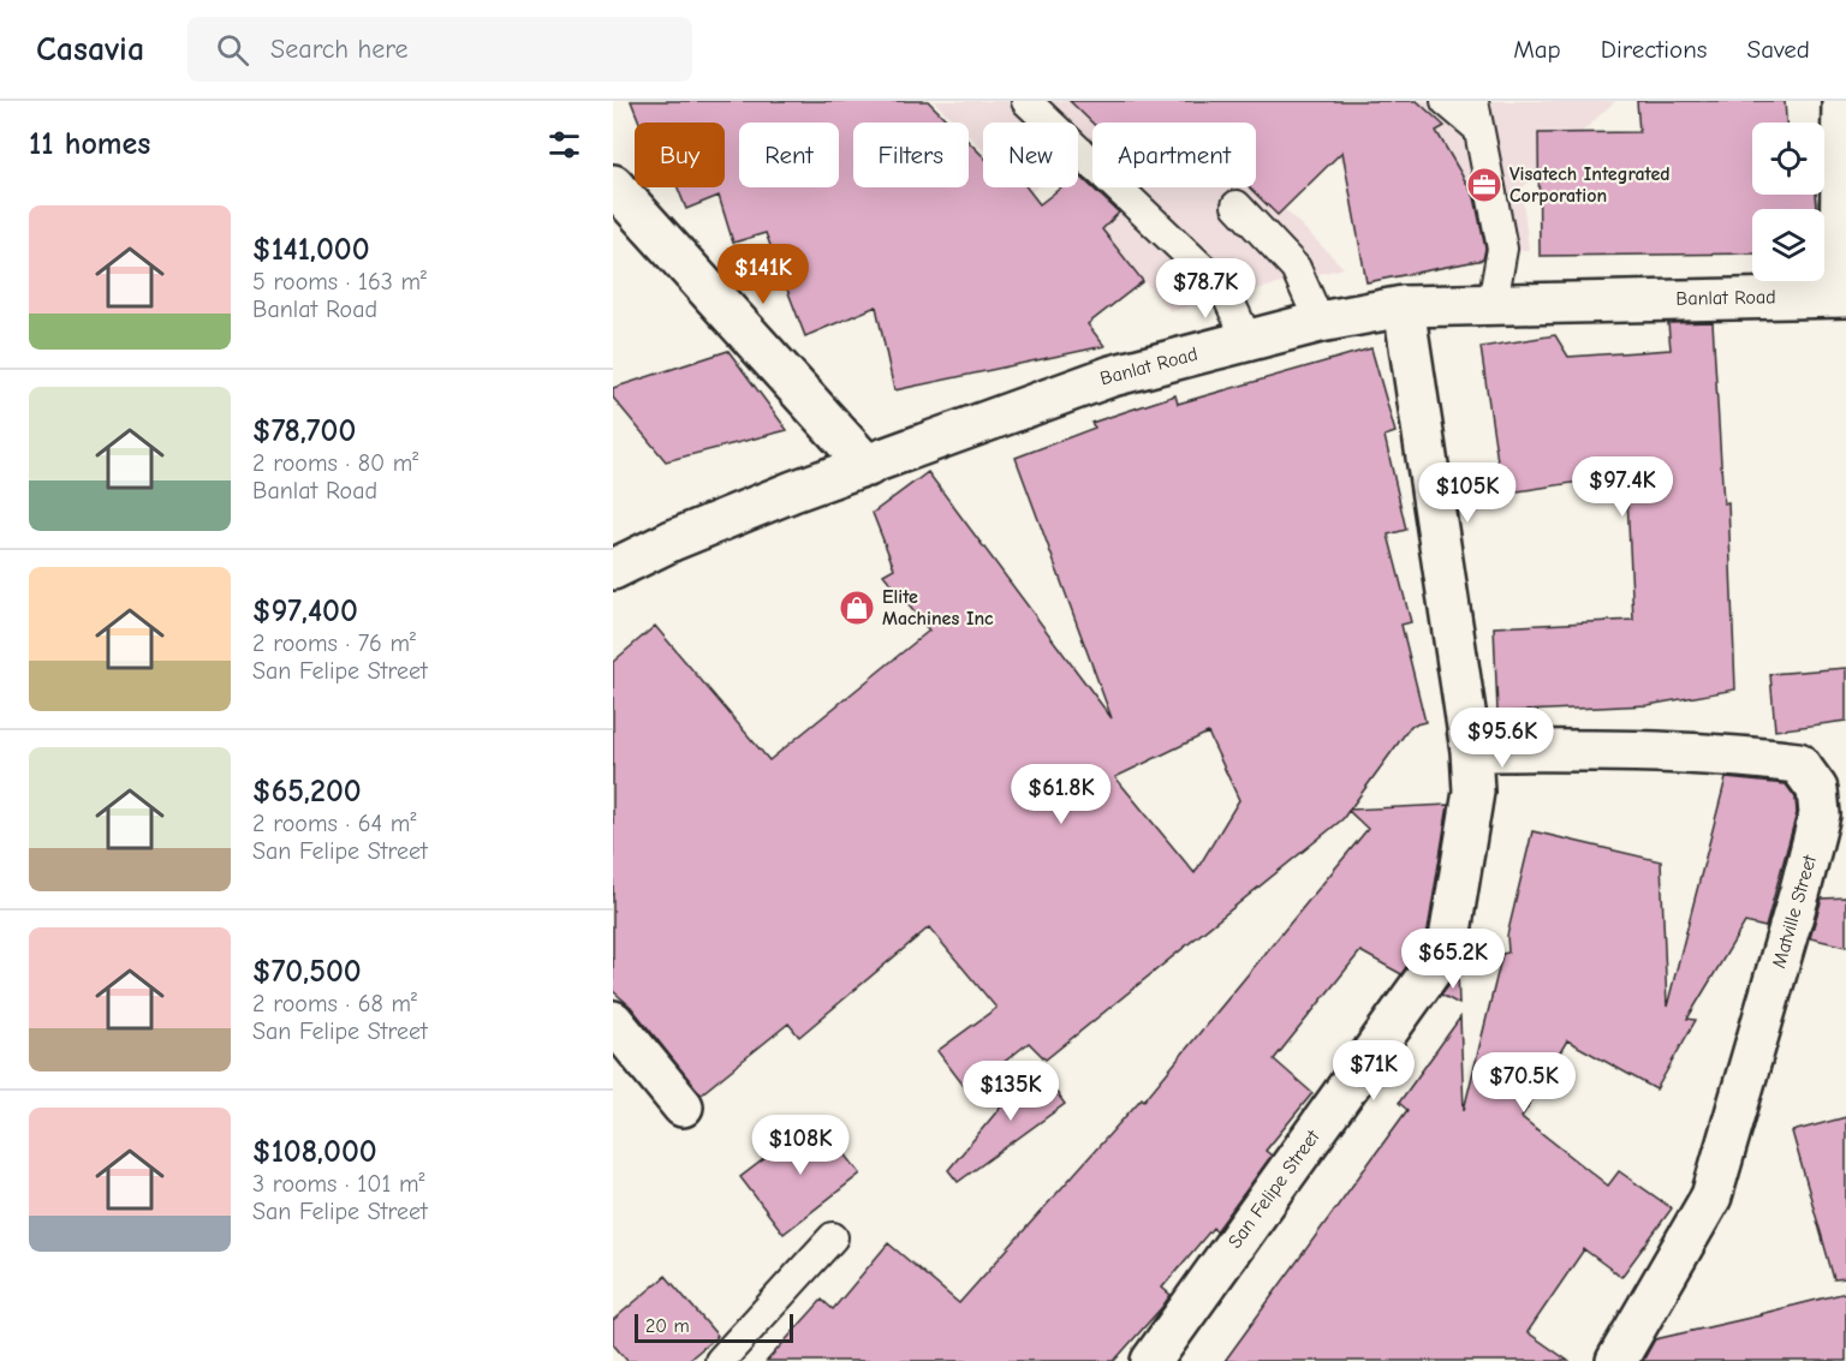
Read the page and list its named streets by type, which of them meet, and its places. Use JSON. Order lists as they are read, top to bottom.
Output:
{
  "streets": {
    "street": ["Banlat Road", "Matville Street", "San Felipe Street"]
  },
  "crossings": [
    ["Banlat Road", "San Felipe Street"],
    ["Matville Street", "San Felipe Street"]
  ],
  "places": {
    "office": ["Visatech Integrated Corporation"],
    "shop": ["Elite Machines Inc"]
  },
  "scale_bar": "20 m",
  "page": {
    "header": "Casavia",
    "search": "Search here",
    "nav": ["Map", "Directions", "Saved"],
    "heading": "11 homes",
    "chip": [
      "Buy",
      "Rent",
      "Filters",
      "New",
      "Apartment"
    ],
    "list": [
      {
        "name": "$141,000",
        "note": "5 rooms · 163 m² · Banlat Road"
      },
      {
        "name": "$78,700",
        "note": "2 rooms · 80 m² · Banlat Road"
      },
      {
        "name": "$97,400",
        "note": "2 rooms · 76 m² · San Felipe Street"
      },
      {
        "name": "$65,200",
        "note": "2 rooms · 64 m² · San Felipe Street"
      },
      {
        "name": "$70,500",
        "note": "2 rooms · 68 m² · San Felipe Street"
      },
      {
        "name": "$108,000",
        "note": "3 rooms · 101 m² · San Felipe Street"
      }
    ],
    "price": [
      "$141K",
      "$78.7K",
      "$97.4K",
      "$105K",
      "$95.6K",
      "$61.8K",
      "$65.2K",
      "$71K",
      "$70.5K",
      "$135K",
      "$108K"
    ],
    "scale": "20 m"
  }
}
